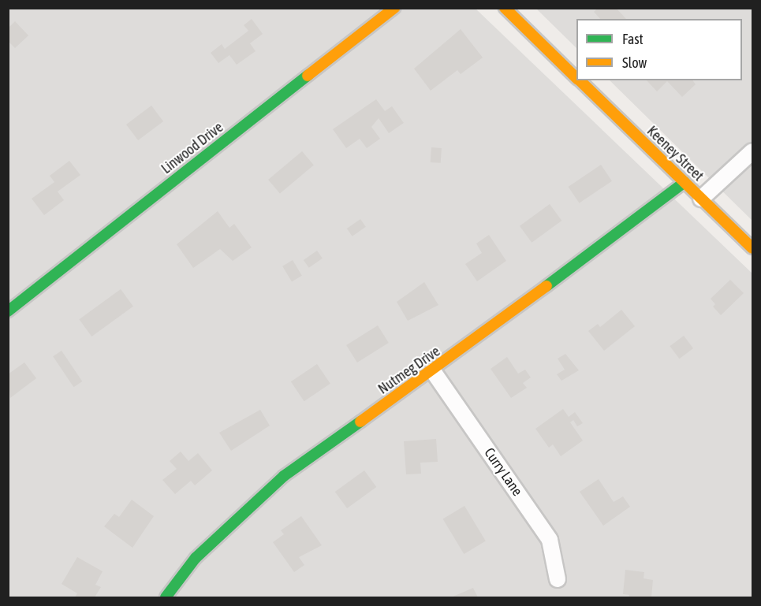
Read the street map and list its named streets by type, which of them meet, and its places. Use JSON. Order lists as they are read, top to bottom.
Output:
{
  "streets": {
    "street": [
      "Linwood Drive",
      "Keeney Street",
      "Nutmeg Drive",
      "Curry Lane"
    ]
  },
  "crossings": [
    ["Keeney Street", "Nutmeg Drive"],
    ["Nutmeg Drive", "Curry Lane"]
  ],
  "legend": ["Fast", "Slow"]
}
